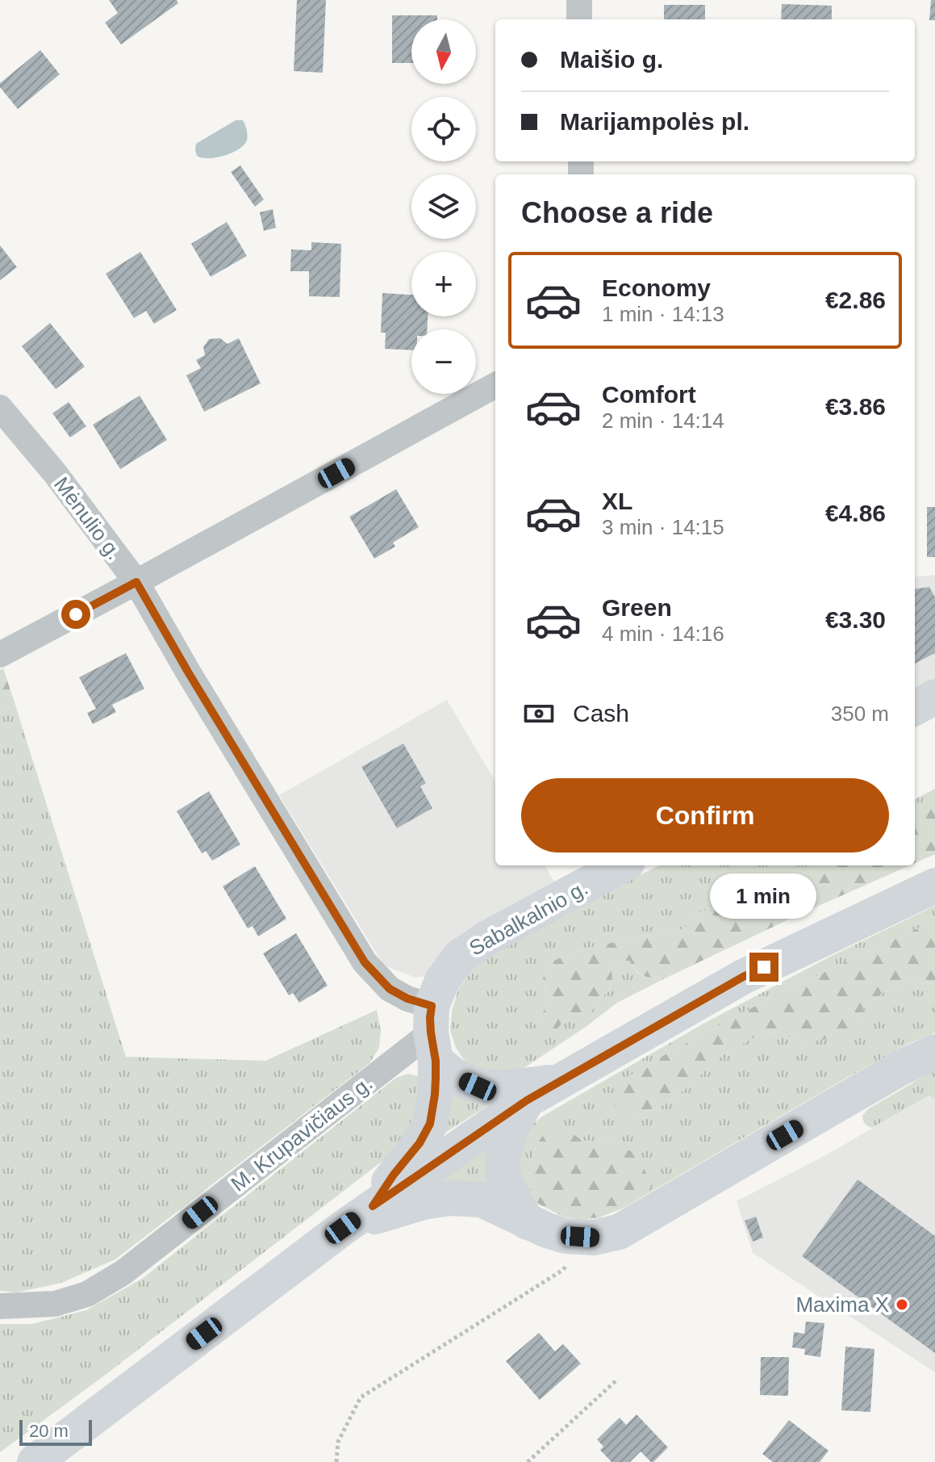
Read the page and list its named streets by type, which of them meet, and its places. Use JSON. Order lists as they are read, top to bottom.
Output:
{
  "streets": {
    "main road": ["Sabalkalnio g."],
    "street": ["Mėnulio g.", "M. Krupavičiaus g."]
  },
  "crossings": [
    ["Mėnulio g.", "Sabalkalnio g."],
    ["Mėnulio g.", "M. Krupavičiaus g."],
    ["Sabalkalnio g.", "M. Krupavičiaus g."]
  ],
  "places": ["Maxima X"],
  "scale_bar": "20 m",
  "north": "bottom",
  "page": {
    "map_buttons": ["+", "−"],
    "banner": ["Maišio g.", "Marijampolės pl."],
    "heading": "Choose a ride",
    "list": [
      {
        "name": "Economy",
        "note": "1 min · 14:13",
        "value": "€2.86"
      },
      {
        "name": "Comfort",
        "note": "2 min · 14:14",
        "value": "€3.86"
      },
      {
        "name": "XL",
        "note": "3 min · 14:15",
        "value": "€4.86"
      },
      {
        "name": "Green",
        "note": "4 min · 14:16",
        "value": "€3.30"
      }
    ],
    "pay": ["Cash", "350 m"],
    "buttons": "Confirm",
    "bubble": "1 min",
    "scale": "20 m"
  }
}
